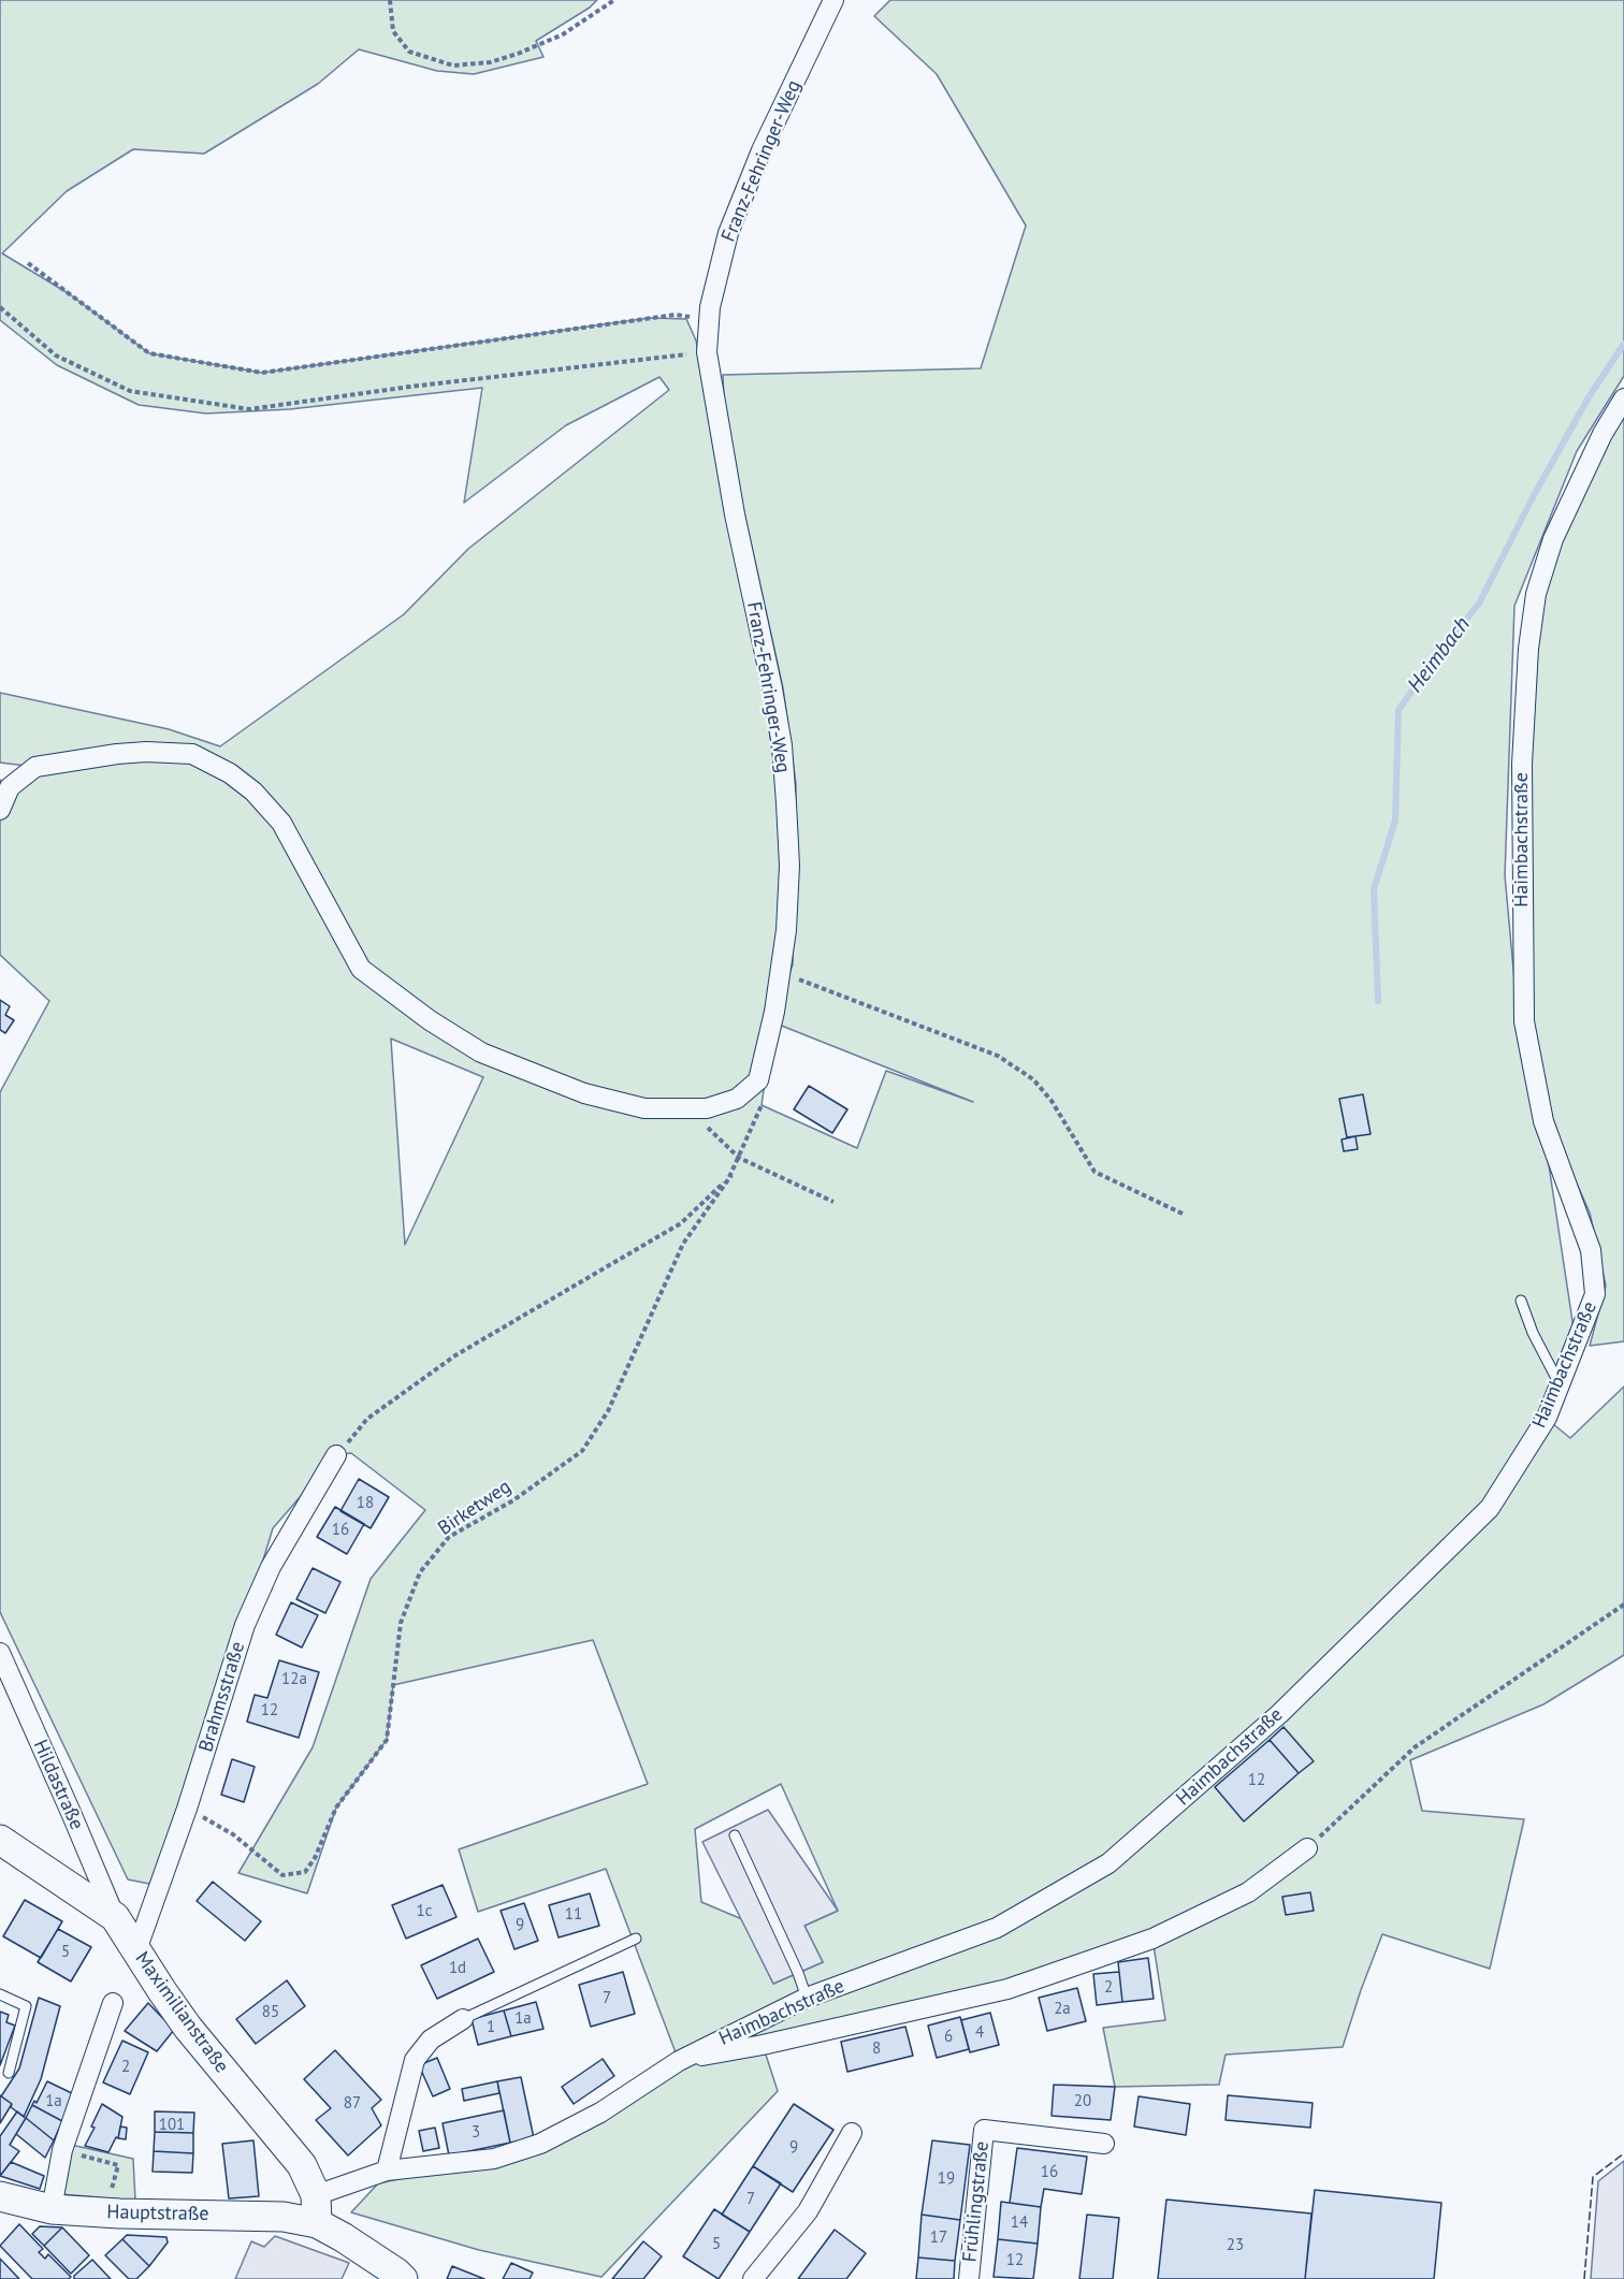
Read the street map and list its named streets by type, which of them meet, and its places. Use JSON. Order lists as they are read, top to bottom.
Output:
{
  "streets": {
    "main road": ["Maximilianstraße", "Hauptstraße"],
    "street": [
      "Franz-Fehringer-Weg",
      "Haimbachstraße",
      "Brahmsstraße",
      "Hildastraße",
      "Frühlingstraße"
    ],
    "path": ["Birketweg"]
  },
  "crossings": [
    ["Haimbachstraße", "Maximilianstraße"],
    ["Haimbachstraße", "Hauptstraße"],
    ["Birketweg", "Brahmsstraße"],
    ["Brahmsstraße", "Maximilianstraße"],
    ["Hildastraße", "Maximilianstraße"],
    ["Maximilianstraße", "Hauptstraße"]
  ],
  "water": ["Heimbach"],
  "house_numbers": [
    "18",
    "16",
    "12a",
    "12",
    "12",
    "1c",
    "11",
    "9",
    "5",
    "1d",
    "2",
    "7",
    "2a",
    "85",
    "1a",
    "1",
    "4",
    "6",
    "8",
    "2",
    "1a",
    "20",
    "87",
    "101",
    "3",
    "9",
    "16",
    "19",
    "7",
    "14",
    "17",
    "5",
    "23",
    "12"
  ]
}
